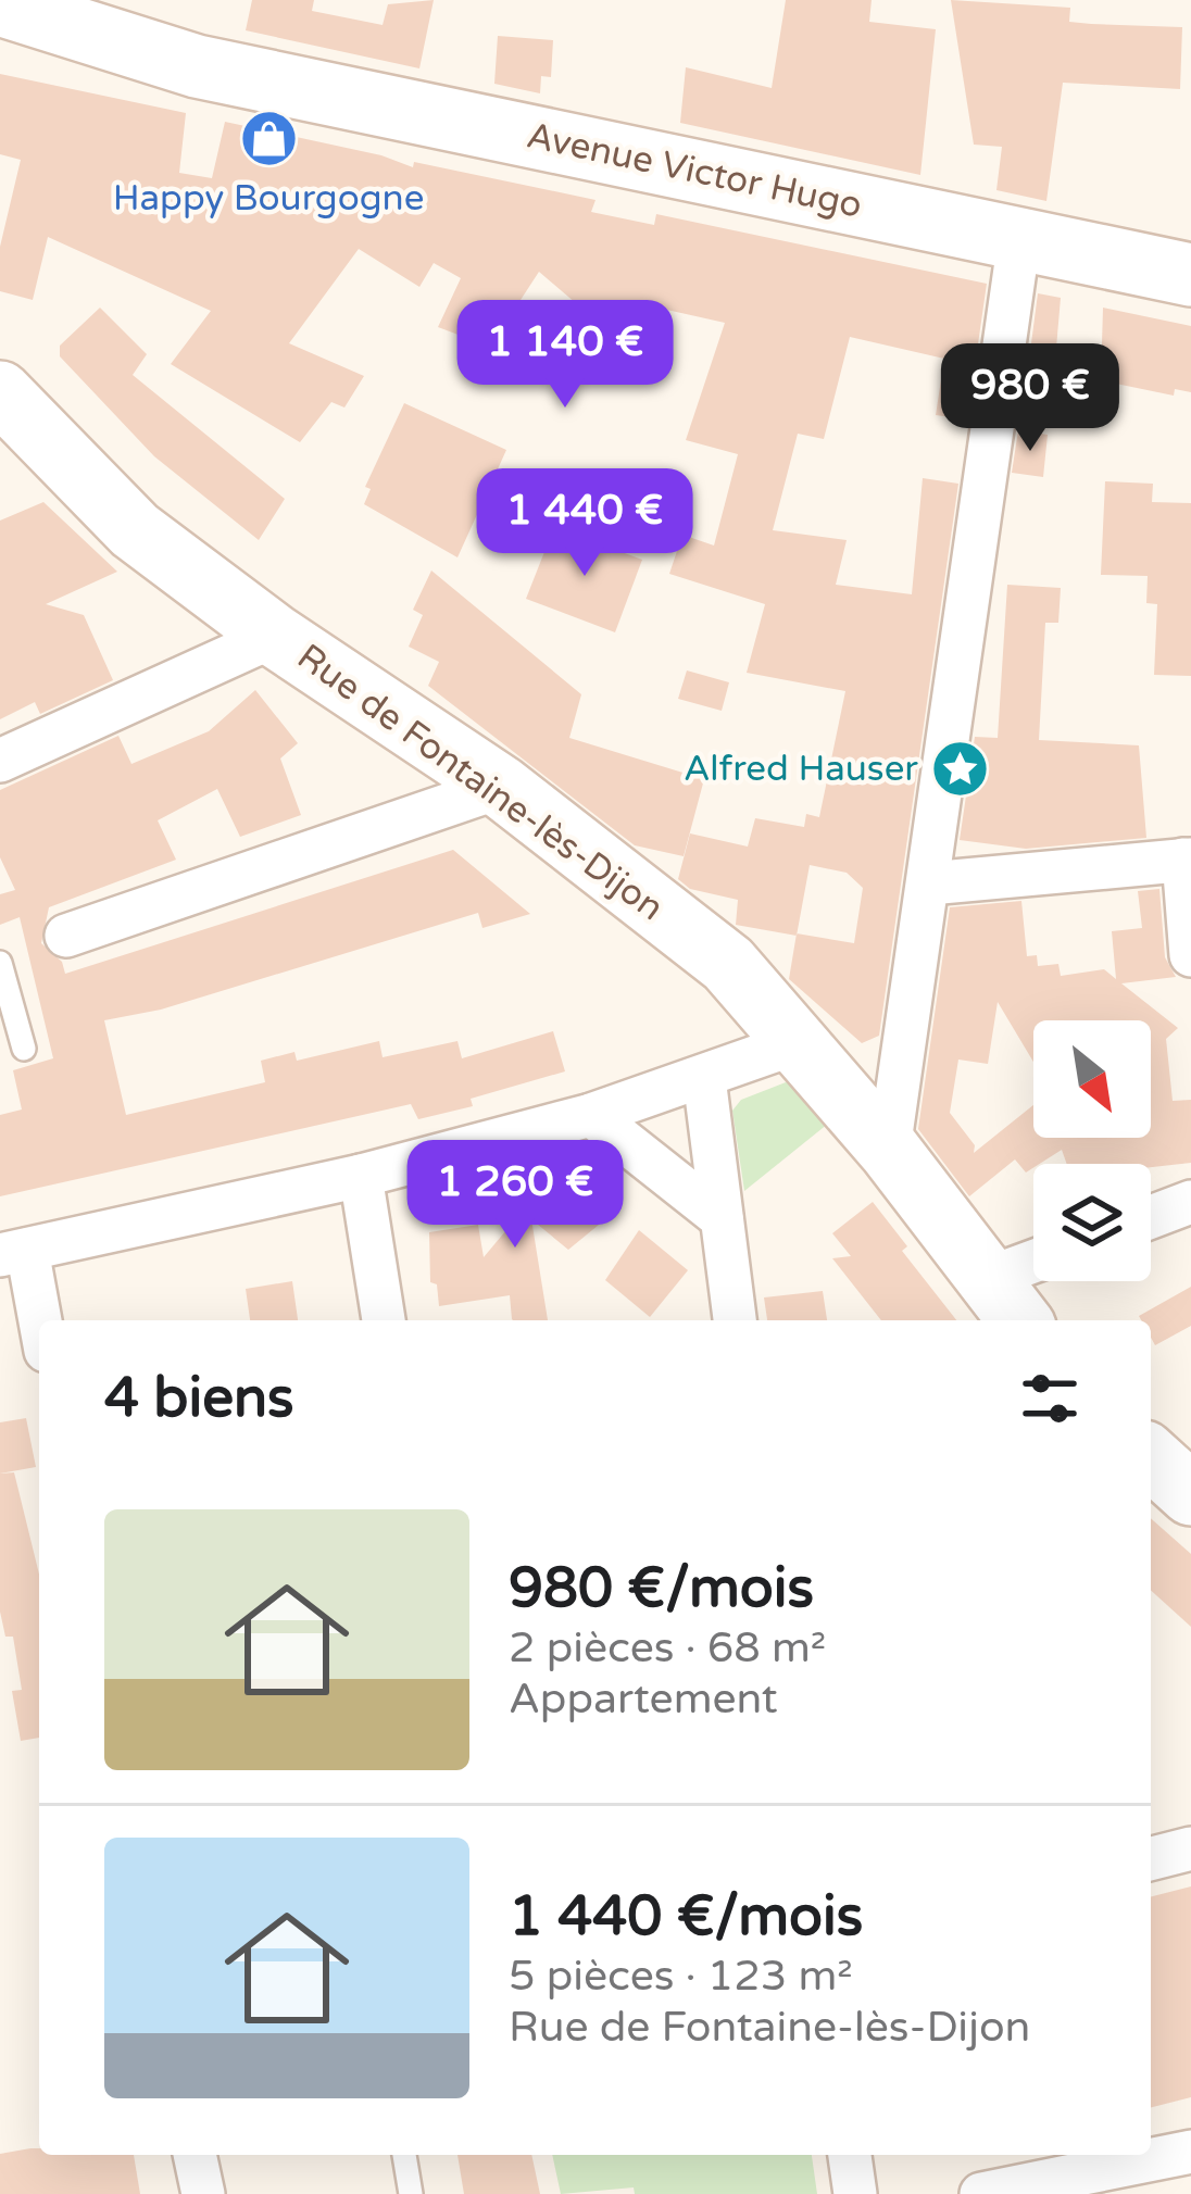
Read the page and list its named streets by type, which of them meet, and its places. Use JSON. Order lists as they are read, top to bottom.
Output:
{
  "streets": {
    "street": ["Avenue Victor Hugo", "Rue de Fontaine-lès-Dijon"]
  },
  "places": {
    "shop": ["Happy Bourgogne"],
    "place": ["Alfred Hauser"]
  },
  "north": "bottom right",
  "page": {
    "price": [
      "1 140 €",
      "980 €",
      "1 440 €",
      "1 260 €"
    ],
    "heading": "4 biens",
    "list": [
      {
        "name": "980 €/mois",
        "note": "2 pièces · 68 m² · Appartement"
      },
      {
        "name": "1 440 €/mois",
        "note": "5 pièces · 123 m² · Rue de Fontaine-lès-Dijon"
      }
    ]
  }
}
